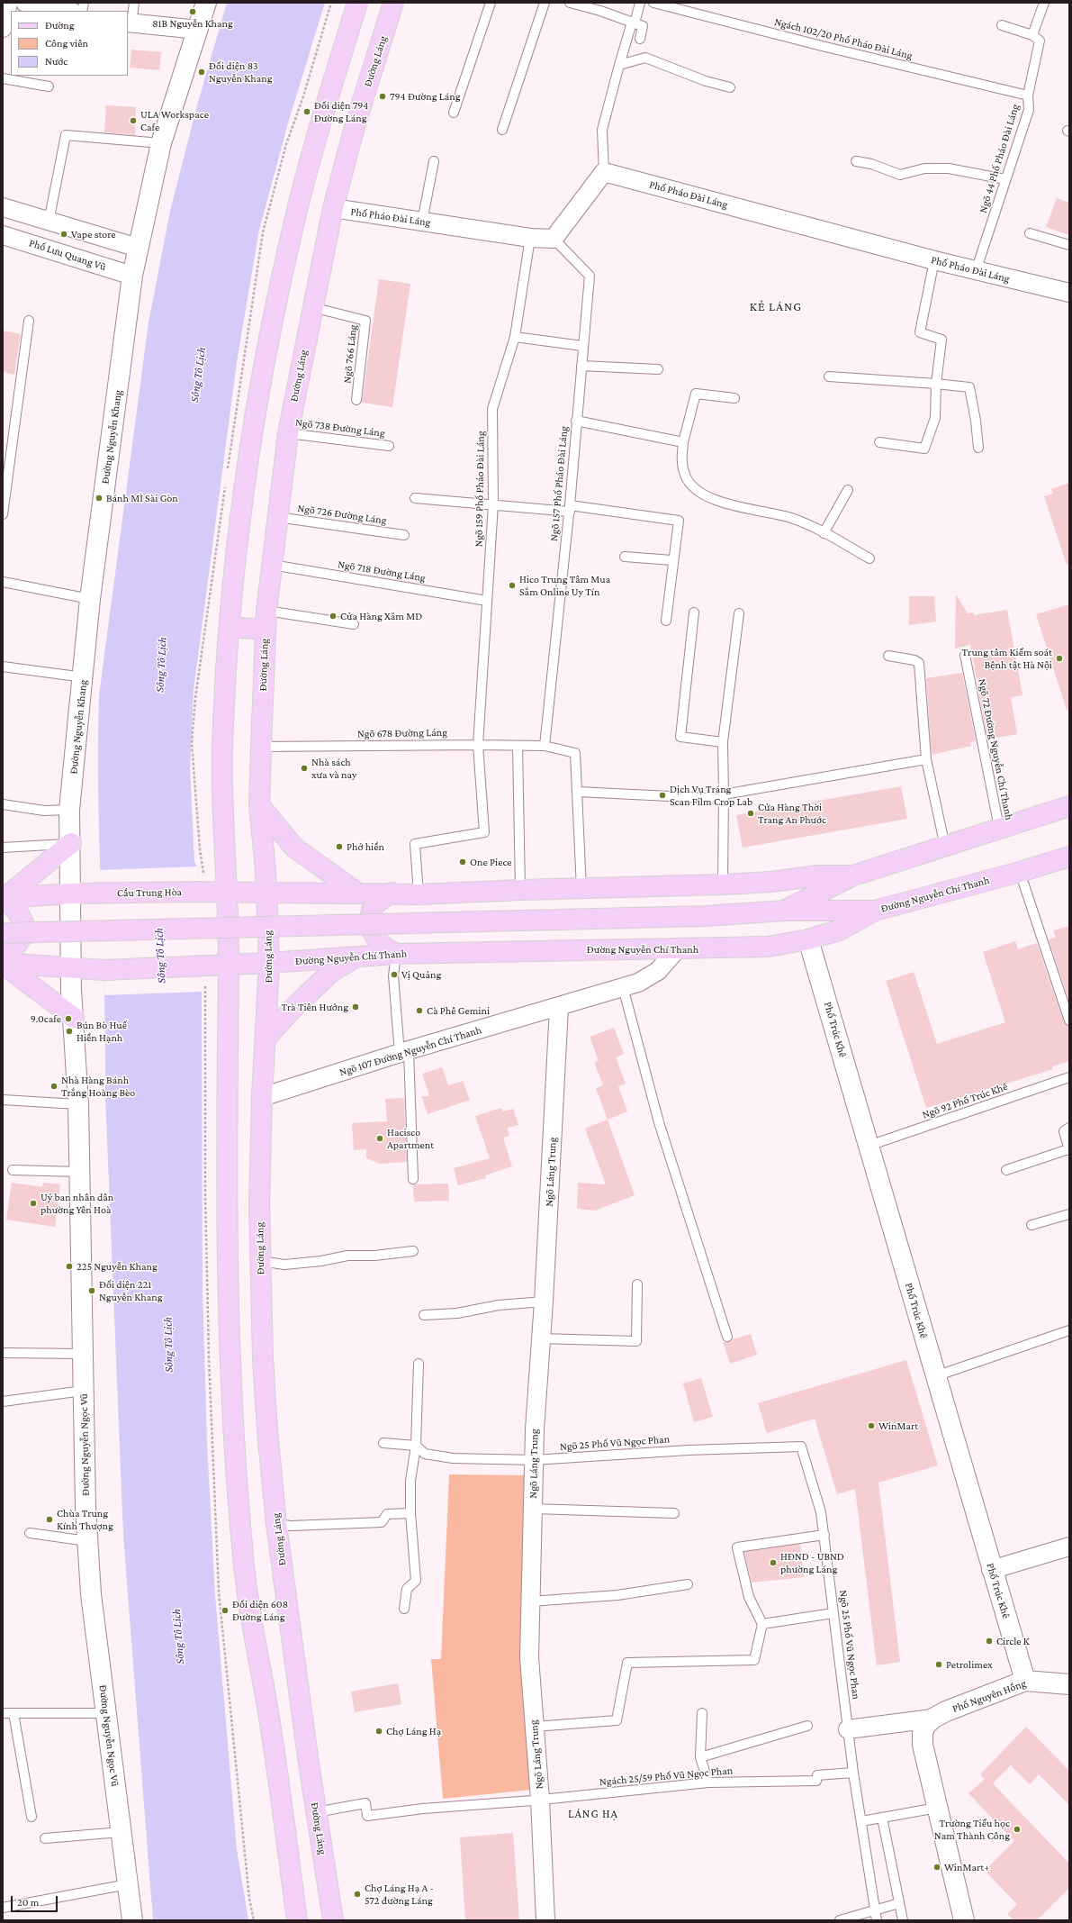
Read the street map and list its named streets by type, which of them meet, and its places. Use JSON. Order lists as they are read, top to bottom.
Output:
{
  "streets": {
    "main road": [
      "Đường Láng",
      "Đường Nguyễn Khang",
      "Cầu Trung Hòa",
      "Đường Nguyễn Chí Thanh",
      "Phố Trúc Khê",
      "Đường Nguyễn Ngọc Vũ",
      "Phố Nguyên Hồng"
    ],
    "street": [
      "Phố Pháo Đài Láng",
      "Phố Lưu Quang Vũ",
      "Ngõ 107 Đường Nguyễn Chí Thanh",
      "Ngõ Láng Trung"
    ],
    "lane": [
      "Ngách 102/20 Phố Pháo Đài Láng",
      "Ngõ 44 Phố Pháo Đài Láng",
      "Ngõ 766 Láng",
      "Ngõ 738 Đường Láng",
      "Ngõ 157 Phố Pháo Đài Láng",
      "Ngõ 159 Phố Pháo Đài Láng",
      "Ngõ 726 Đường Láng",
      "Ngõ 718 Đường Láng",
      "Ngõ 678 Đường Láng",
      "Ngõ 72 Đường Nguyễn Chí Thanh",
      "Ngõ 92 Phố Trúc Khê",
      "Ngõ 25 Phố Vũ Ngọc Phan",
      "Ngách 25/59 Phố Vũ Ngọc Phan"
    ]
  },
  "crossings": [
    ["Ngách 102/20 Phố Pháo Đài Láng", "Ngõ 44 Phố Pháo Đài Láng"],
    ["Đường Láng", "Phố Pháo Đài Láng"],
    ["Đường Láng", "Ngõ 766 Láng"],
    ["Đường Láng", "Ngõ 738 Đường Láng"],
    ["Đường Láng", "Ngõ 726 Đường Láng"],
    ["Đường Láng", "Ngõ 718 Đường Láng"],
    ["Đường Láng", "Ngõ 678 Đường Láng"],
    ["Đường Láng", "Đường Nguyễn Chí Thanh"],
    ["Đường Láng", "Ngõ 107 Đường Nguyễn Chí Thanh"],
    ["Đường Láng", "Ngách 25/59 Phố Vũ Ngọc Phan"],
    ["Ngõ 44 Phố Pháo Đài Láng", "Phố Pháo Đài Láng"],
    ["Phố Pháo Đài Láng", "Ngõ 157 Phố Pháo Đài Láng"],
    ["Phố Pháo Đài Láng", "Ngõ 159 Phố Pháo Đài Láng"],
    ["Phố Lưu Quang Vũ", "Đường Nguyễn Khang"],
    ["Đường Nguyễn Khang", "Cầu Trung Hòa"],
    ["Đường Nguyễn Khang", "Đường Nguyễn Chí Thanh"],
    ["Đường Nguyễn Khang", "Đường Nguyễn Ngọc Vũ"],
    ["Ngõ 157 Phố Pháo Đài Láng", "Ngõ 678 Đường Láng"],
    ["Ngõ 159 Phố Pháo Đài Láng", "Ngõ 718 Đường Láng"],
    ["Ngõ 159 Phố Pháo Đài Láng", "Ngõ 678 Đường Láng"],
    ["Đường Nguyễn Chí Thanh", "Phố Trúc Khê"],
    ["Đường Nguyễn Chí Thanh", "Ngõ 107 Đường Nguyễn Chí Thanh"],
    ["Đường Nguyễn Chí Thanh", "Đường Nguyễn Ngọc Vũ"],
    ["Phố Trúc Khê", "Ngõ 92 Phố Trúc Khê"],
    ["Phố Trúc Khê", "Phố Nguyên Hồng"],
    ["Ngõ 107 Đường Nguyễn Chí Thanh", "Ngõ Láng Trung"],
    ["Ngõ Láng Trung", "Ngõ 25 Phố Vũ Ngọc Phan"],
    ["Ngõ Láng Trung", "Ngách 25/59 Phố Vũ Ngọc Phan"],
    ["Ngõ 25 Phố Vũ Ngọc Phan", "Ngách 25/59 Phố Vũ Ngọc Phan"]
  ],
  "districts": ["KẺ LÁNG", "LÁNG HẠ"],
  "water": ["Sông Tô Lịch"],
  "places": [
    "81B Nguyễn Khang",
    "Đối diện 83 Nguyễn Khang",
    "794 Đường Láng",
    "Đối diện 794 Đường Láng",
    "ULA Workspace Cafe",
    "Vape store",
    "Bánh MÌ Sài Gòn",
    "Hico Trung Tâm Mua Sắm Online Uy Tín",
    "Cửa Hàng Xăm MD",
    "Trung tâm Kiểm soát Bệnh tật Hà Nội",
    "Nhà sách xưa và nay",
    "Dịch Vụ Tráng Scan Film Crop Lab",
    "Cửa Hàng Thời Trang An Phước",
    "Phở hiền",
    "One Piece",
    "Vị Quảng",
    "Trà Tiên Hưởng",
    "Cà Phê Gemini",
    "9.0cafe",
    "Bún Bò Huế Hiền Hạnh",
    "Nhà Hàng Bánh Trắng Hoàng Bèo",
    "Hacisco Apartment",
    "Uỷ ban nhân dân phường Yên Hoà",
    "225 Nguyễn Khang",
    "Đối diện 221 Nguyễn Khang",
    "WinMart",
    "Chùa Trung Kính Thượng",
    "HĐND - UBND phường Láng",
    "Đối diện 608 Đường Láng",
    "Circle K",
    "Petrolimex",
    "Chợ Láng Hạ",
    "Trường Tiểu học Nam Thành Công",
    "WinMart+",
    "Chợ Láng Hạ A - 572 đường Láng"
  ],
  "legend": ["Đường", "Công viên", "Nước"],
  "scale_bar": "20 m"
}
